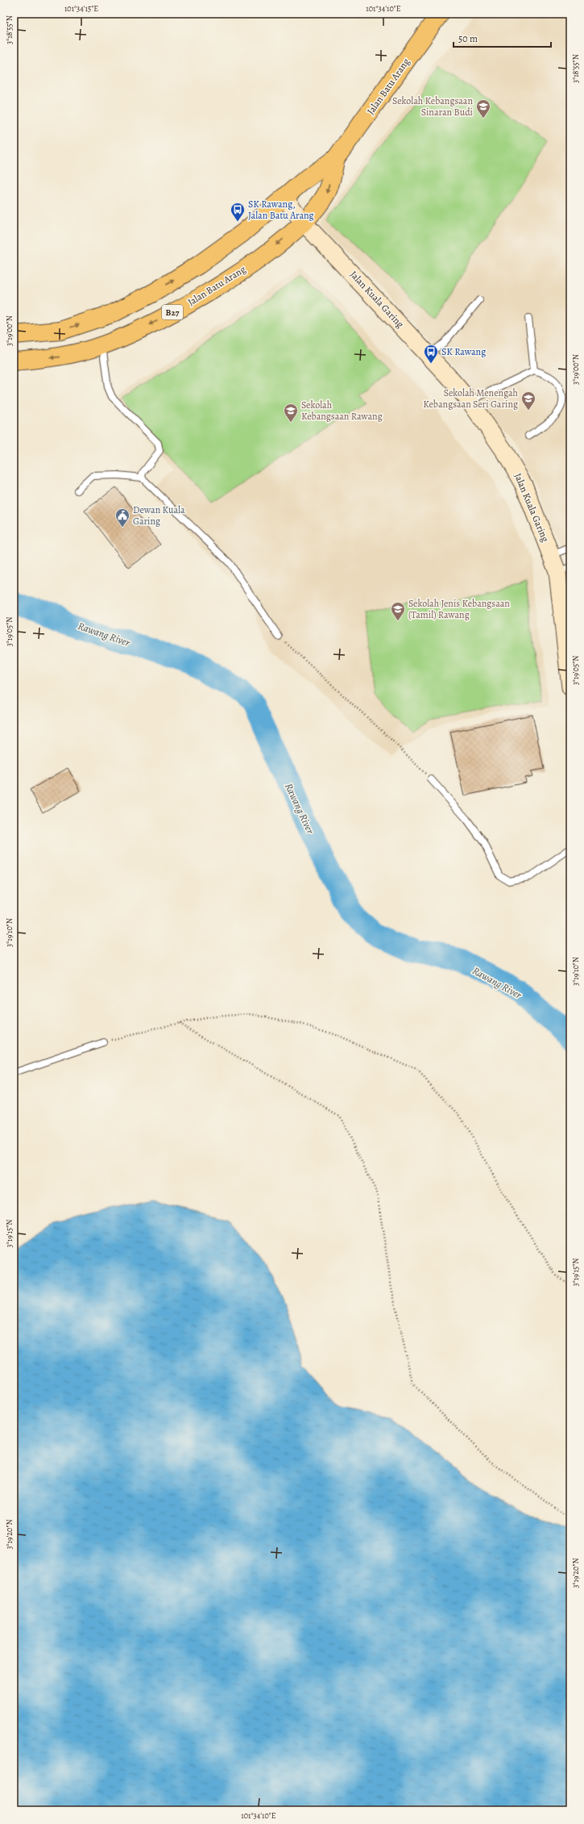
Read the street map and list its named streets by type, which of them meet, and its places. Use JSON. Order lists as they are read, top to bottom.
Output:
{
  "streets": {
    "main road": ["Jalan Batu Arang", "B27"],
    "street": ["Jalan Kuala Garing"]
  },
  "crossings": [
    ["Jalan Batu Arang", "Jalan Kuala Garing"]
  ],
  "water": ["Rawang River"],
  "places": {
    "school or university": [
      "Sekolah Kebangsaan Sinaran Budi",
      "Sekolah Menengah Kebangsaan Seri Garing",
      "Sekolah Kebangsaan Rawang",
      "Sekolah Jenis Kebangsaan (Tamil) Rawang"
    ],
    "bus stop": ["SK Rawang, Jalan Batu Arang", "SK Rawang"],
    "public building": ["Dewan Kuala Garing"]
  },
  "scale_bar": "50 m",
  "coordinates": [
    "101°34'15\"E",
    "101°34'10\"E",
    "3°18'55\"N",
    "3°19'00\"N",
    "3°19'05\"N",
    "3°19'10\"N",
    "3°19'15\"N",
    "3°19'20\"N"
  ]
}
